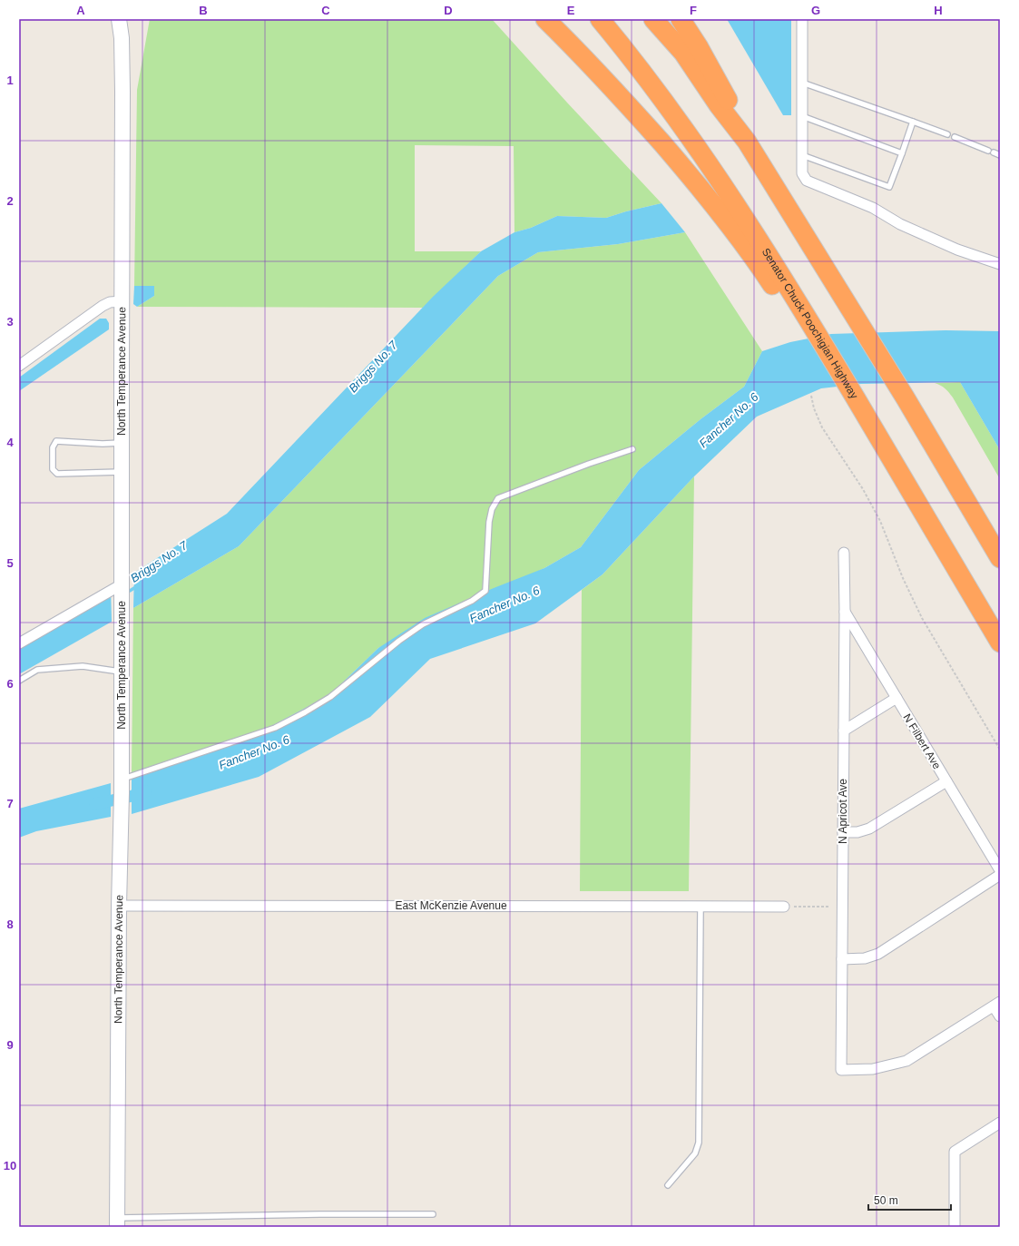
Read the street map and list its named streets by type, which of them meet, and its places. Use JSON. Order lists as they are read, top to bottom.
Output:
{
  "streets": {
    "highway": ["Senator Chuck Poochigian Highway"],
    "main road": ["North Temperance Avenue"],
    "street": ["N Filbert Ave", "N Apricot Ave", "East McKenzie Avenue"]
  },
  "crossings": [
    ["North Temperance Avenue", "East McKenzie Avenue"],
    ["N Filbert Ave", "N Apricot Ave"]
  ],
  "water": ["Briggs No. 7", "Fancher No. 6"],
  "scale_bar": "50 m",
  "grid": {
    "columns": [
      "A",
      "B",
      "C",
      "D",
      "E",
      "F",
      "G",
      "H"
    ],
    "rows": [
      "1",
      "2",
      "3",
      "4",
      "5",
      "6",
      "7",
      "8",
      "9",
      "10"
    ]
  }
}
